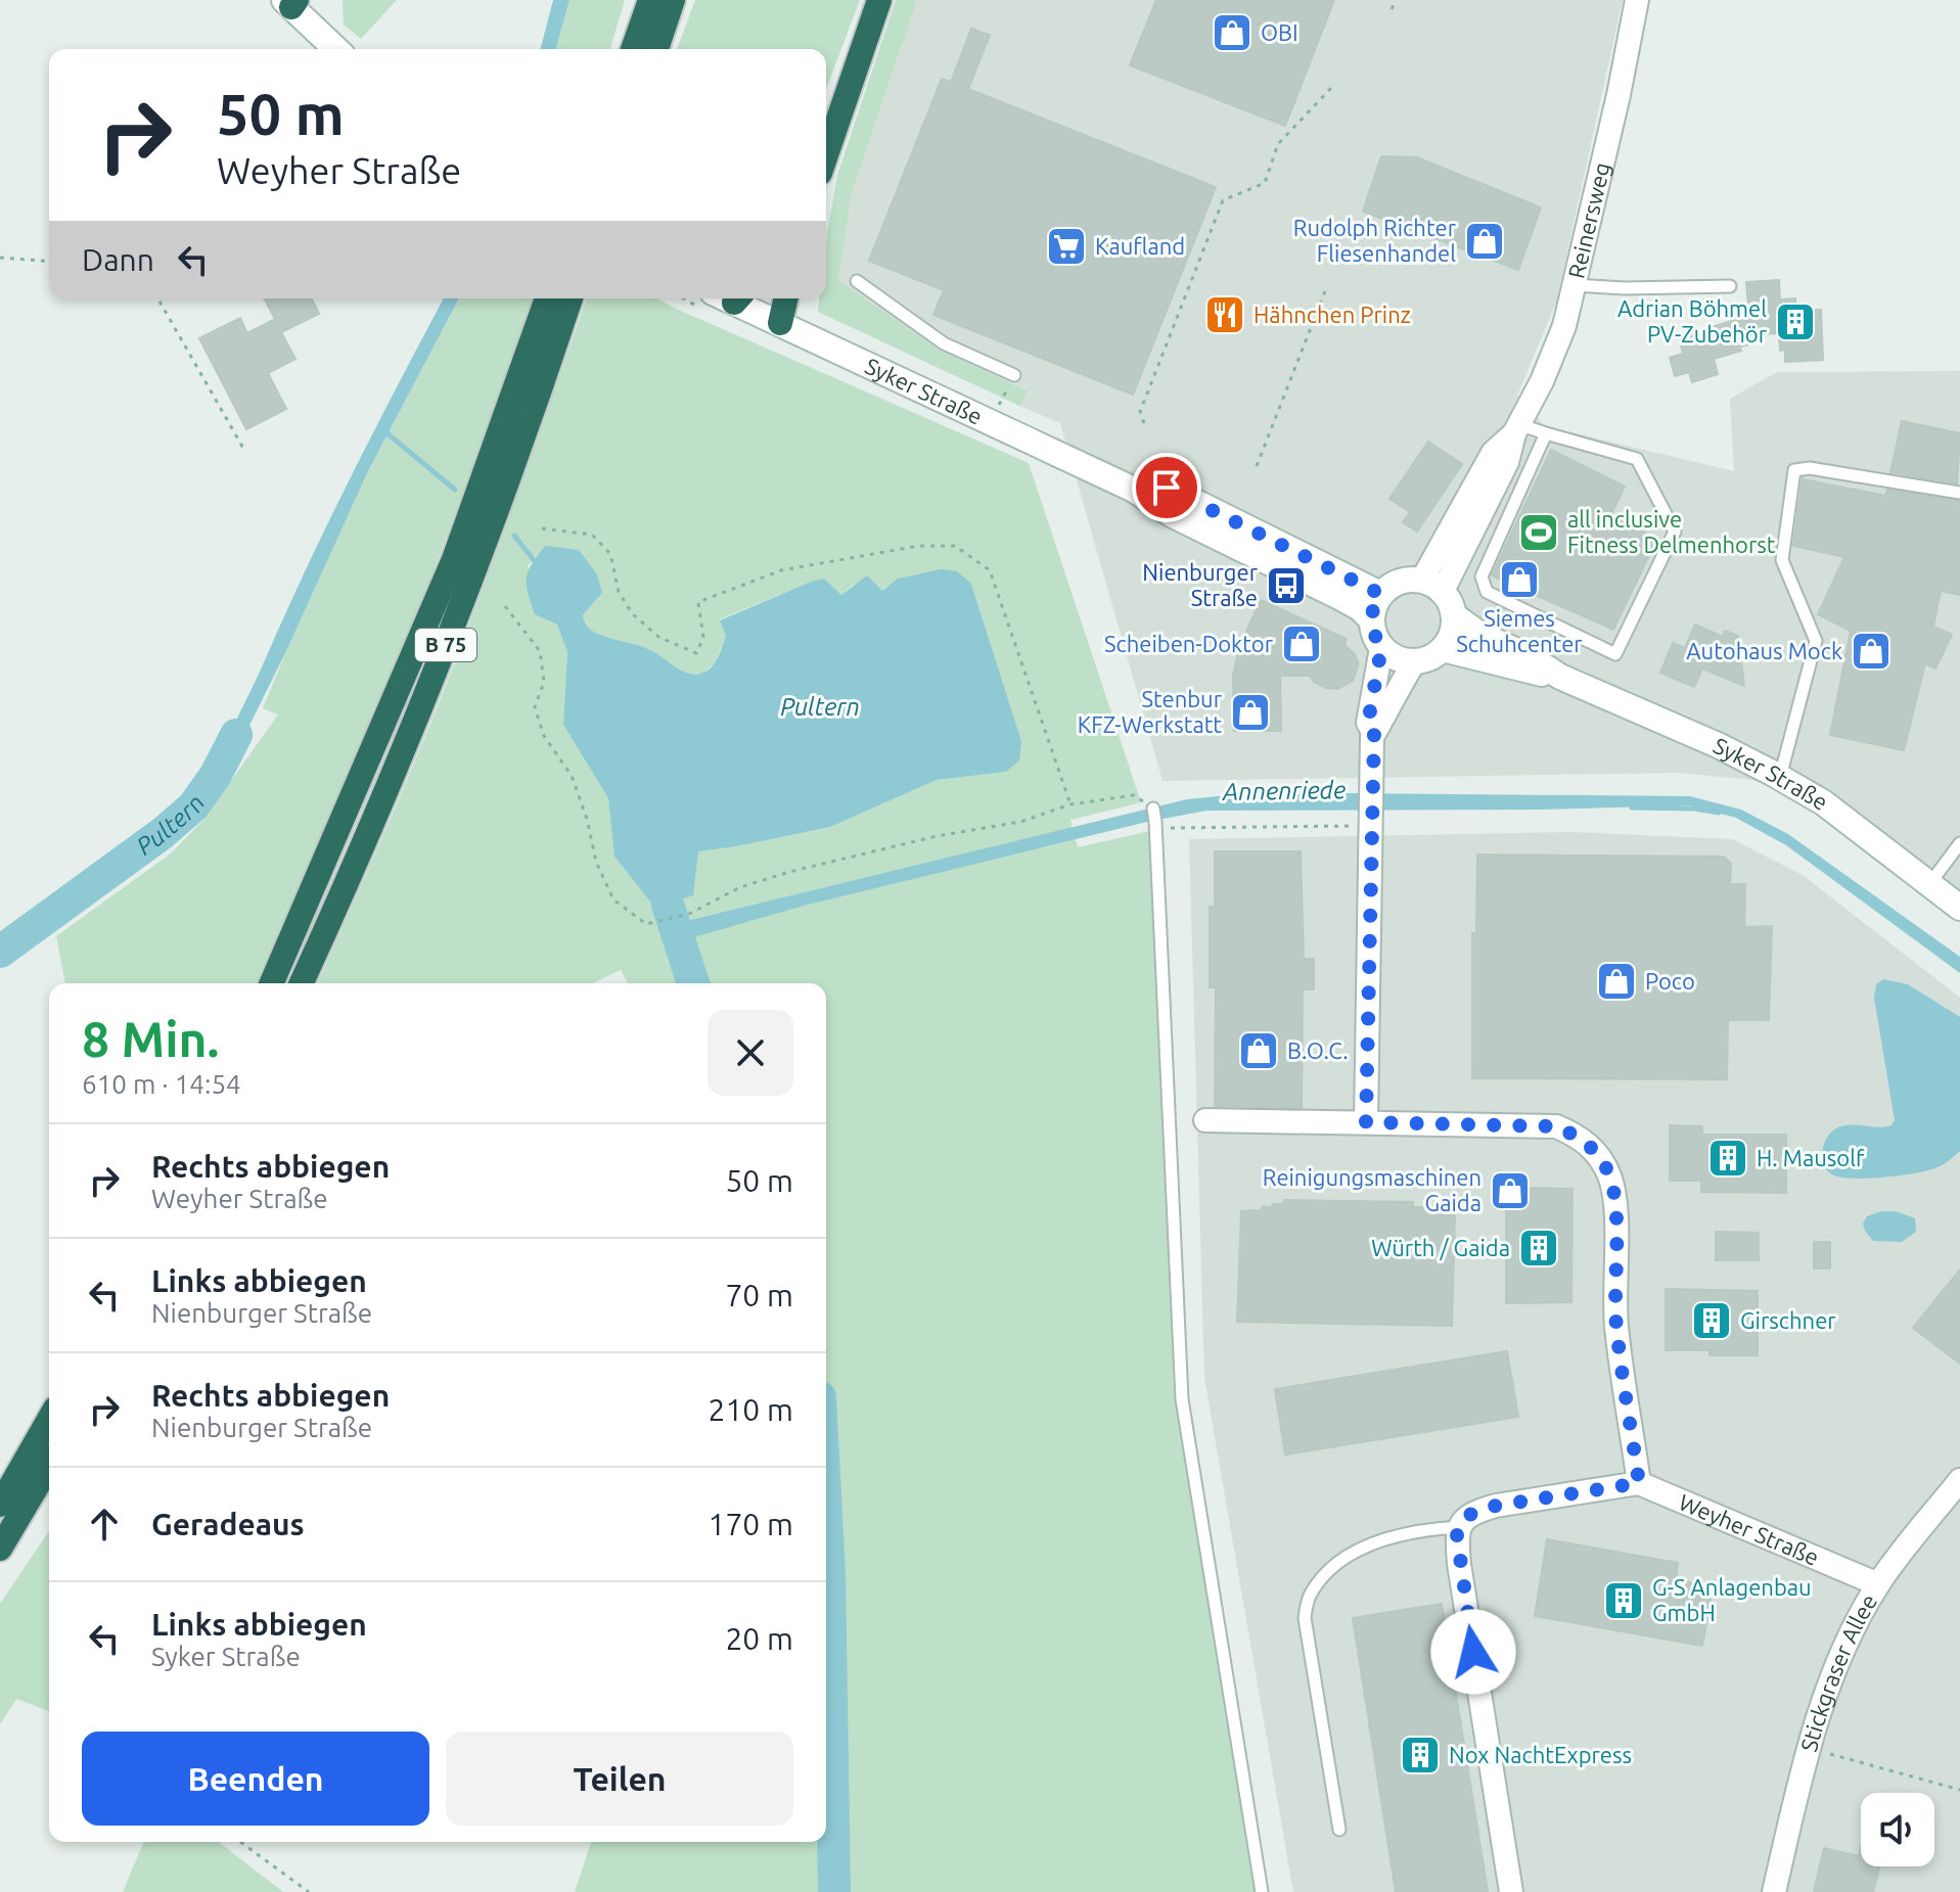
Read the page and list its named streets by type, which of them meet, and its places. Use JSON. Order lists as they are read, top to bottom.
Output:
{
  "streets": {
    "highway": ["B 75"],
    "main road": ["Syker Straße"],
    "street": ["Reinersweg", "Weyher Straße", "Stickgraser Allee"]
  },
  "crossings": [
    ["Reinersweg", "Syker Straße"],
    ["Weyher Straße", "Stickgraser Allee"]
  ],
  "water": ["Pultern", "Annenriede"],
  "places": {
    "shop": [
      "OBI",
      "Rudolph Richter Fliesenhandel",
      "Siemes Schuhcenter",
      "Scheiben-Doktor",
      "Autohaus Mock",
      "Stenbur KFZ-Werkstatt",
      "Poco",
      "B.O.C.",
      "Reinigungsmaschinen Gaida"
    ],
    "supermarket": ["Kaufland"],
    "restaurant": ["Hähnchen Prinz"],
    "building": [
      "Adrian Böhmel PV-Zubehör",
      "H. Mausolf",
      "Würth / Gaida",
      "Girschner",
      "G-S Anlagenbau GmbH",
      "Nox NachtExpress"
    ],
    "sports": ["all inclusive Fitness Delmenhorst"],
    "bus stop": ["Nienburger Straße"]
  },
  "page": {
    "turn": ["50 m", "Weyher Straße"],
    "then": "Dann",
    "heading": ["8 Min.", "610 m · 14:54"],
    "list": [
      {
        "name": "Rechts abbiegen",
        "note": "Weyher Straße",
        "value": "50 m"
      },
      {
        "name": "Links abbiegen",
        "note": "Nienburger Straße",
        "value": "70 m"
      },
      {
        "name": "Rechts abbiegen",
        "note": "Nienburger Straße",
        "value": "210 m"
      },
      {
        "name": "Geradeaus",
        "value": "170 m"
      },
      {
        "name": "Links abbiegen",
        "note": "Syker Straße",
        "value": "20 m"
      }
    ],
    "buttons": ["Beenden", "Teilen"]
  }
}
